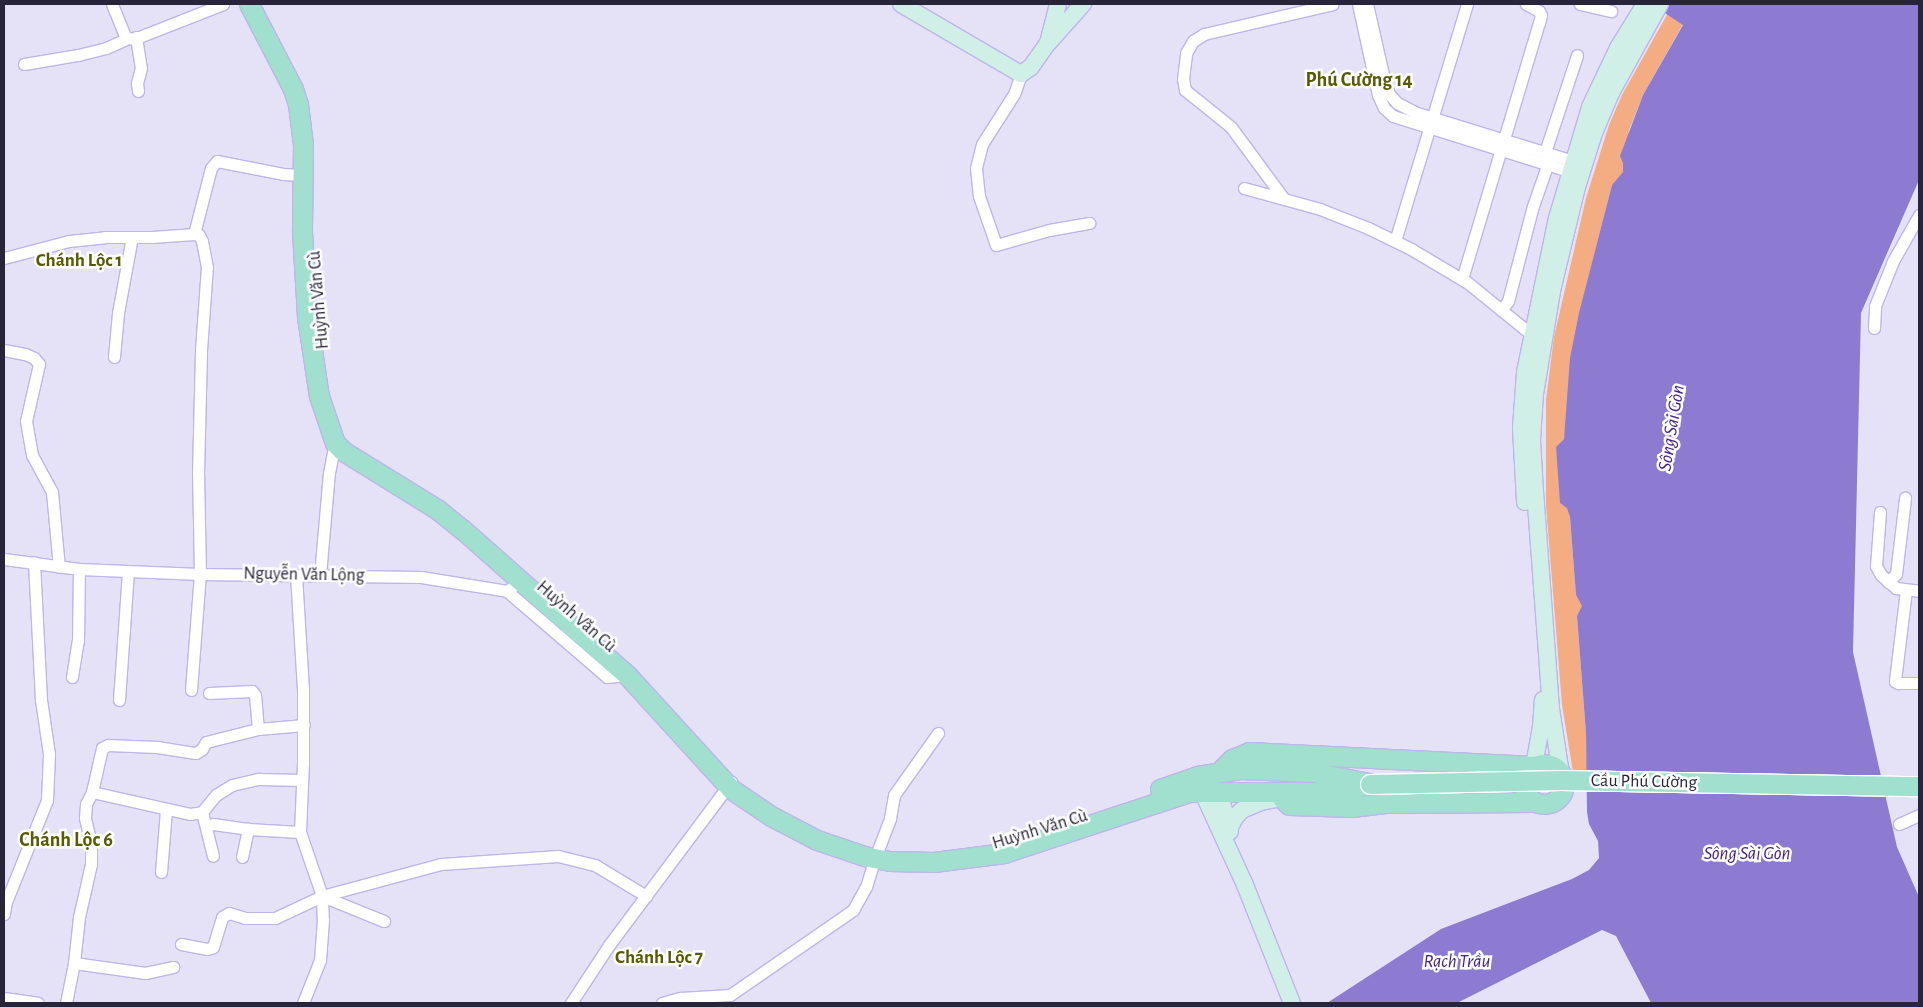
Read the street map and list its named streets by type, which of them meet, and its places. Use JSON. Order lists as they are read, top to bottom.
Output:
{
  "streets": {
    "main road": ["Huỳnh Văn Cù", "Cầu Phú Cường"],
    "street": ["Nguyễn Văn Lộng"]
  },
  "districts": [
    "Phú Cường 14",
    "Chánh Lộc 1",
    "Chánh Lộc 6",
    "Chánh Lộc 7"
  ],
  "water": ["Sông Sài Gòn", "Rạch Trầu"]
}
